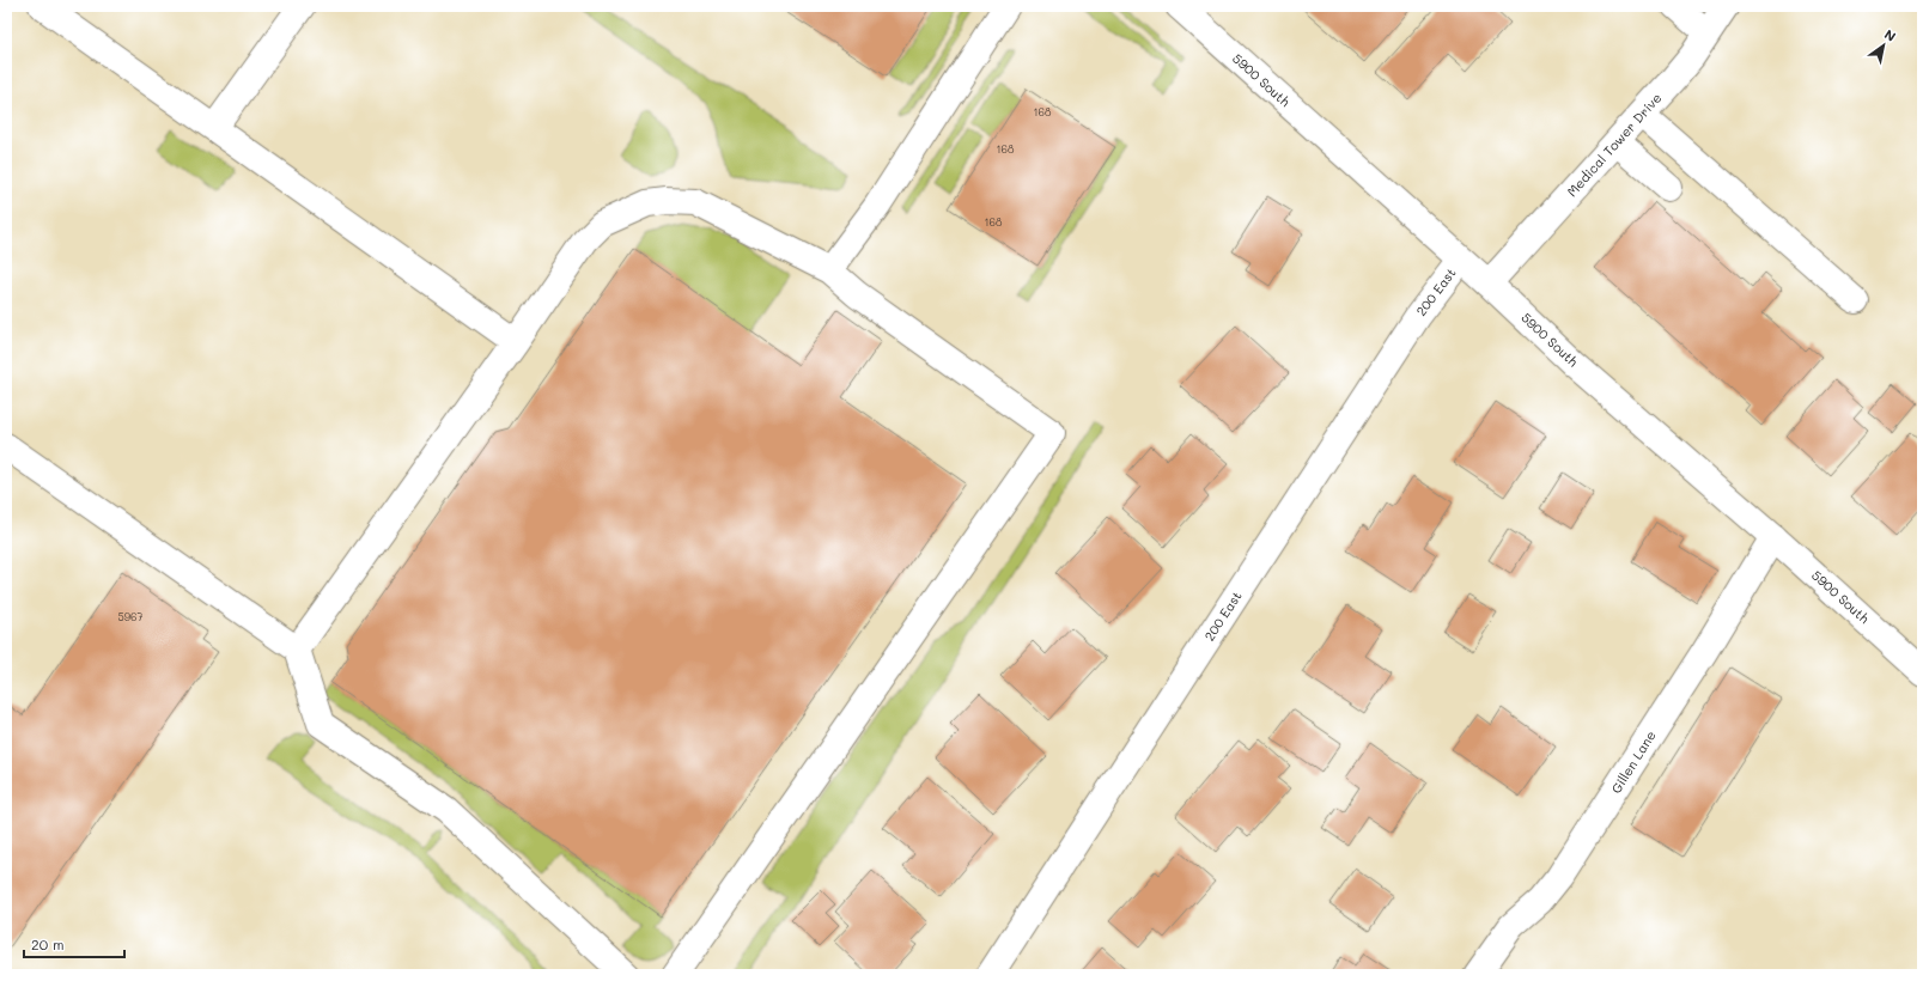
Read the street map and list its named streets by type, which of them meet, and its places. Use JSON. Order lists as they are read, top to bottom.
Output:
{
  "streets": {
    "street": [
      "5900 South",
      "Medical Tower Drive",
      "200 East",
      "Gillen Lane"
    ]
  },
  "crossings": [
    ["5900 South", "Medical Tower Drive"],
    ["5900 South", "200 East"],
    ["5900 South", "Gillen Lane"]
  ],
  "house_numbers": [
    "168",
    "168",
    "168",
    "5967"
  ],
  "scale_bar": "20 m",
  "north": "top right"
}
